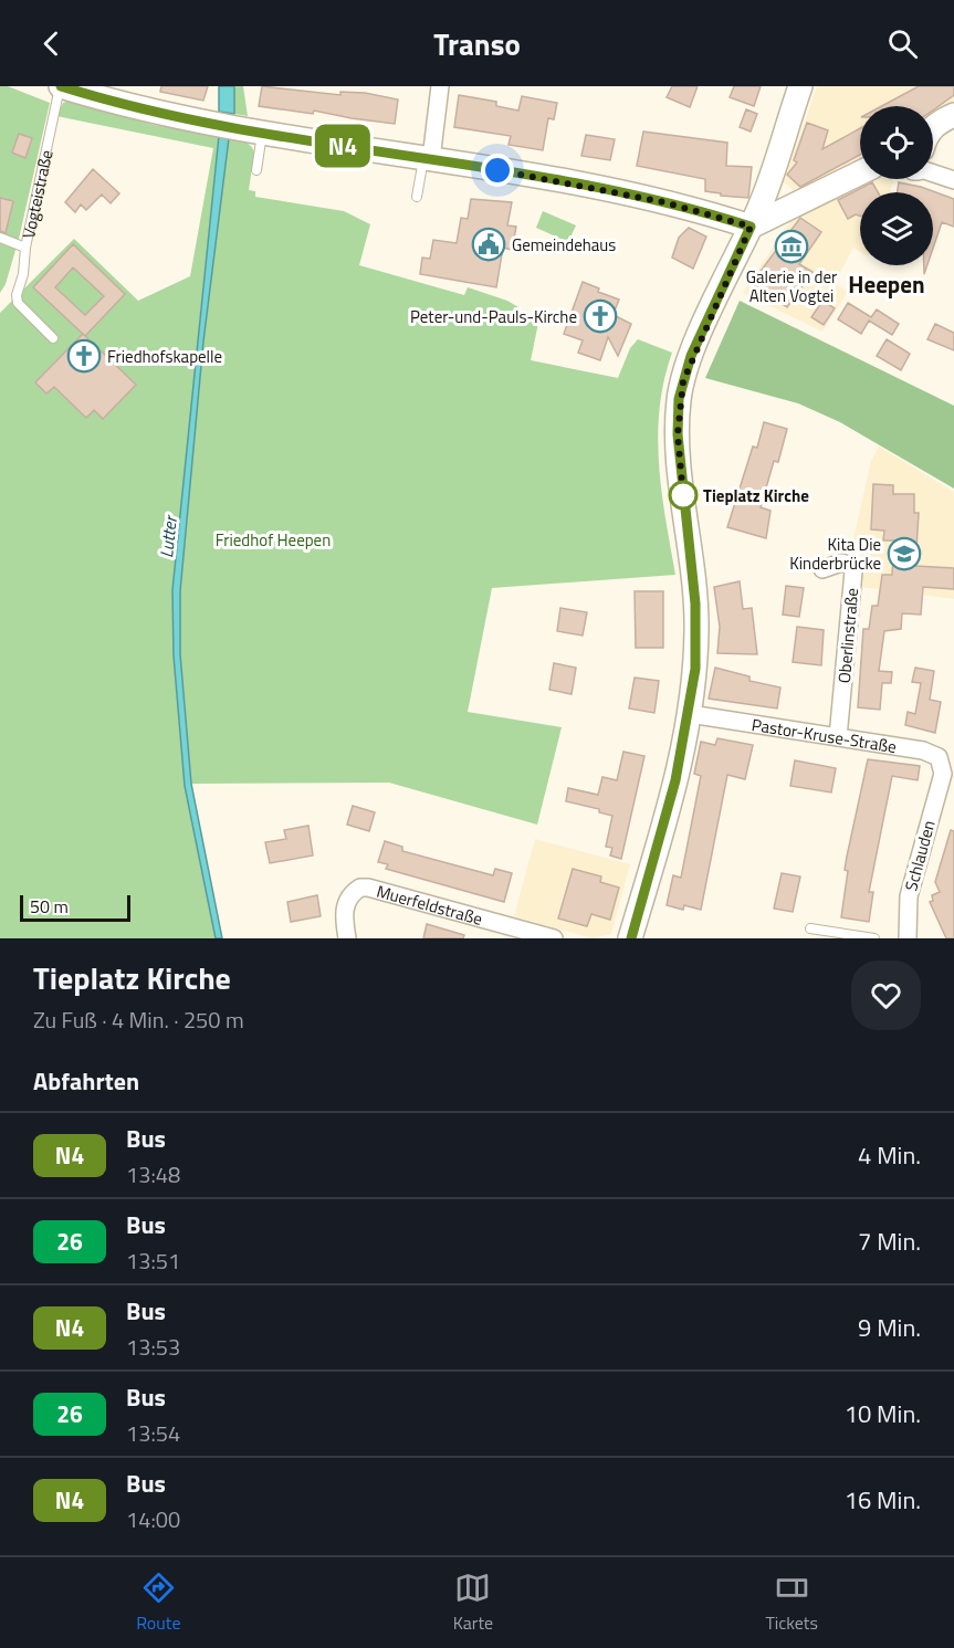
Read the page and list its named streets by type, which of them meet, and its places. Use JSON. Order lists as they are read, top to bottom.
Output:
{
  "streets": {
    "street": [
      "Vogteistraße",
      "Oberlinstraße",
      "Pastor-Kruse-Straße",
      "Schlauden",
      "Muerfeldstraße"
    ]
  },
  "crossings": [
    ["Oberlinstraße", "Pastor-Kruse-Straße"],
    ["Pastor-Kruse-Straße", "Schlauden"]
  ],
  "districts": ["Heepen"],
  "water": ["Lutter"],
  "parks": ["Friedhof Heepen"],
  "places": {
    "public building": ["Gemeindehaus"],
    "museum": ["Galerie in der Alten Vogtei"],
    "church": ["Peter-und-Pauls-Kirche", "Friedhofskapelle"],
    "other": ["Tieplatz Kirche"],
    "school or university": ["Kita Die Kinderbrücke"]
  },
  "lines": ["bus line N4"],
  "scale_bar": "50 m",
  "page": {
    "header": "Transo",
    "on_map": "N4",
    "scale": "50 m",
    "heading": [
      ["Tieplatz Kirche", "Zu Fuß · 4 Min. · 250 m"],
      "Abfahrten"
    ],
    "list": [
      {
        "mark": "N4",
        "name": "Bus",
        "note": "13:48",
        "value": "4 Min."
      },
      {
        "mark": "26",
        "name": "Bus",
        "note": "13:51",
        "value": "7 Min."
      },
      {
        "mark": "N4",
        "name": "Bus",
        "note": "13:53",
        "value": "9 Min."
      },
      {
        "mark": "26",
        "name": "Bus",
        "note": "13:54",
        "value": "10 Min."
      },
      {
        "mark": "N4",
        "name": "Bus",
        "note": "14:00",
        "value": "16 Min."
      }
    ],
    "tabs": ["Route", "Karte", "Tickets"]
  }
}
